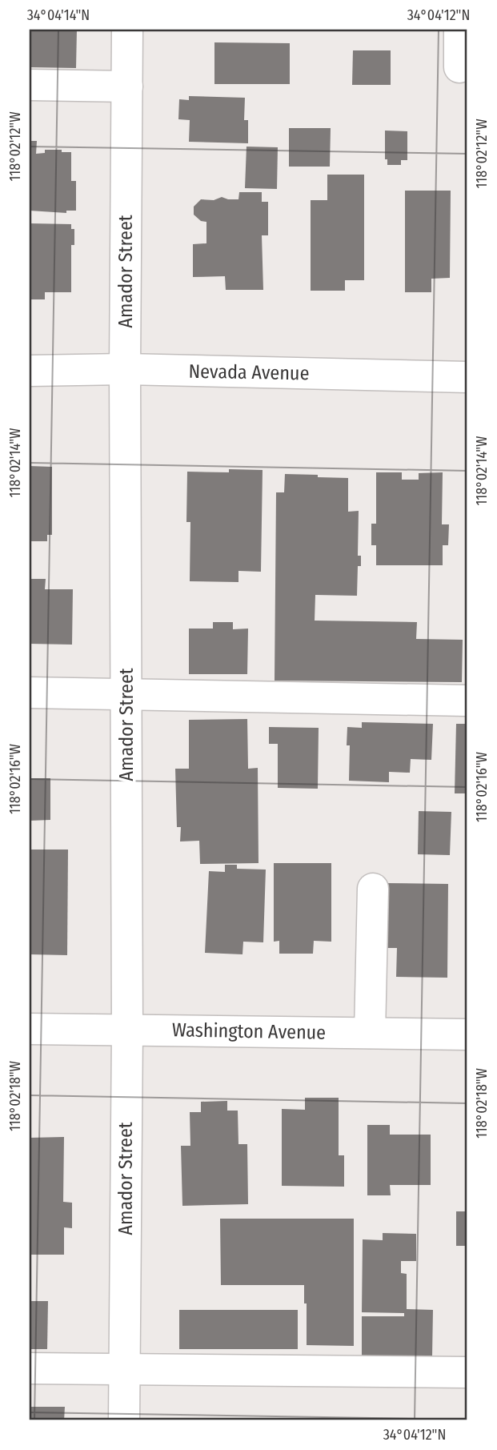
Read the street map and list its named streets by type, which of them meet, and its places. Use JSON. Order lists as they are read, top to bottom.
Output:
{
  "streets": {
    "street": ["Amador Street", "Nevada Avenue", "Washington Avenue"]
  },
  "crossings": [
    ["Amador Street", "Nevada Avenue"],
    ["Amador Street", "Washington Avenue"]
  ],
  "coordinates": [
    "34°04'14\"N",
    "34°04'12\"N",
    "118°02'12\"W",
    "118°02'14\"W",
    "118°02'16\"W",
    "118°02'18\"W"
  ]
}
